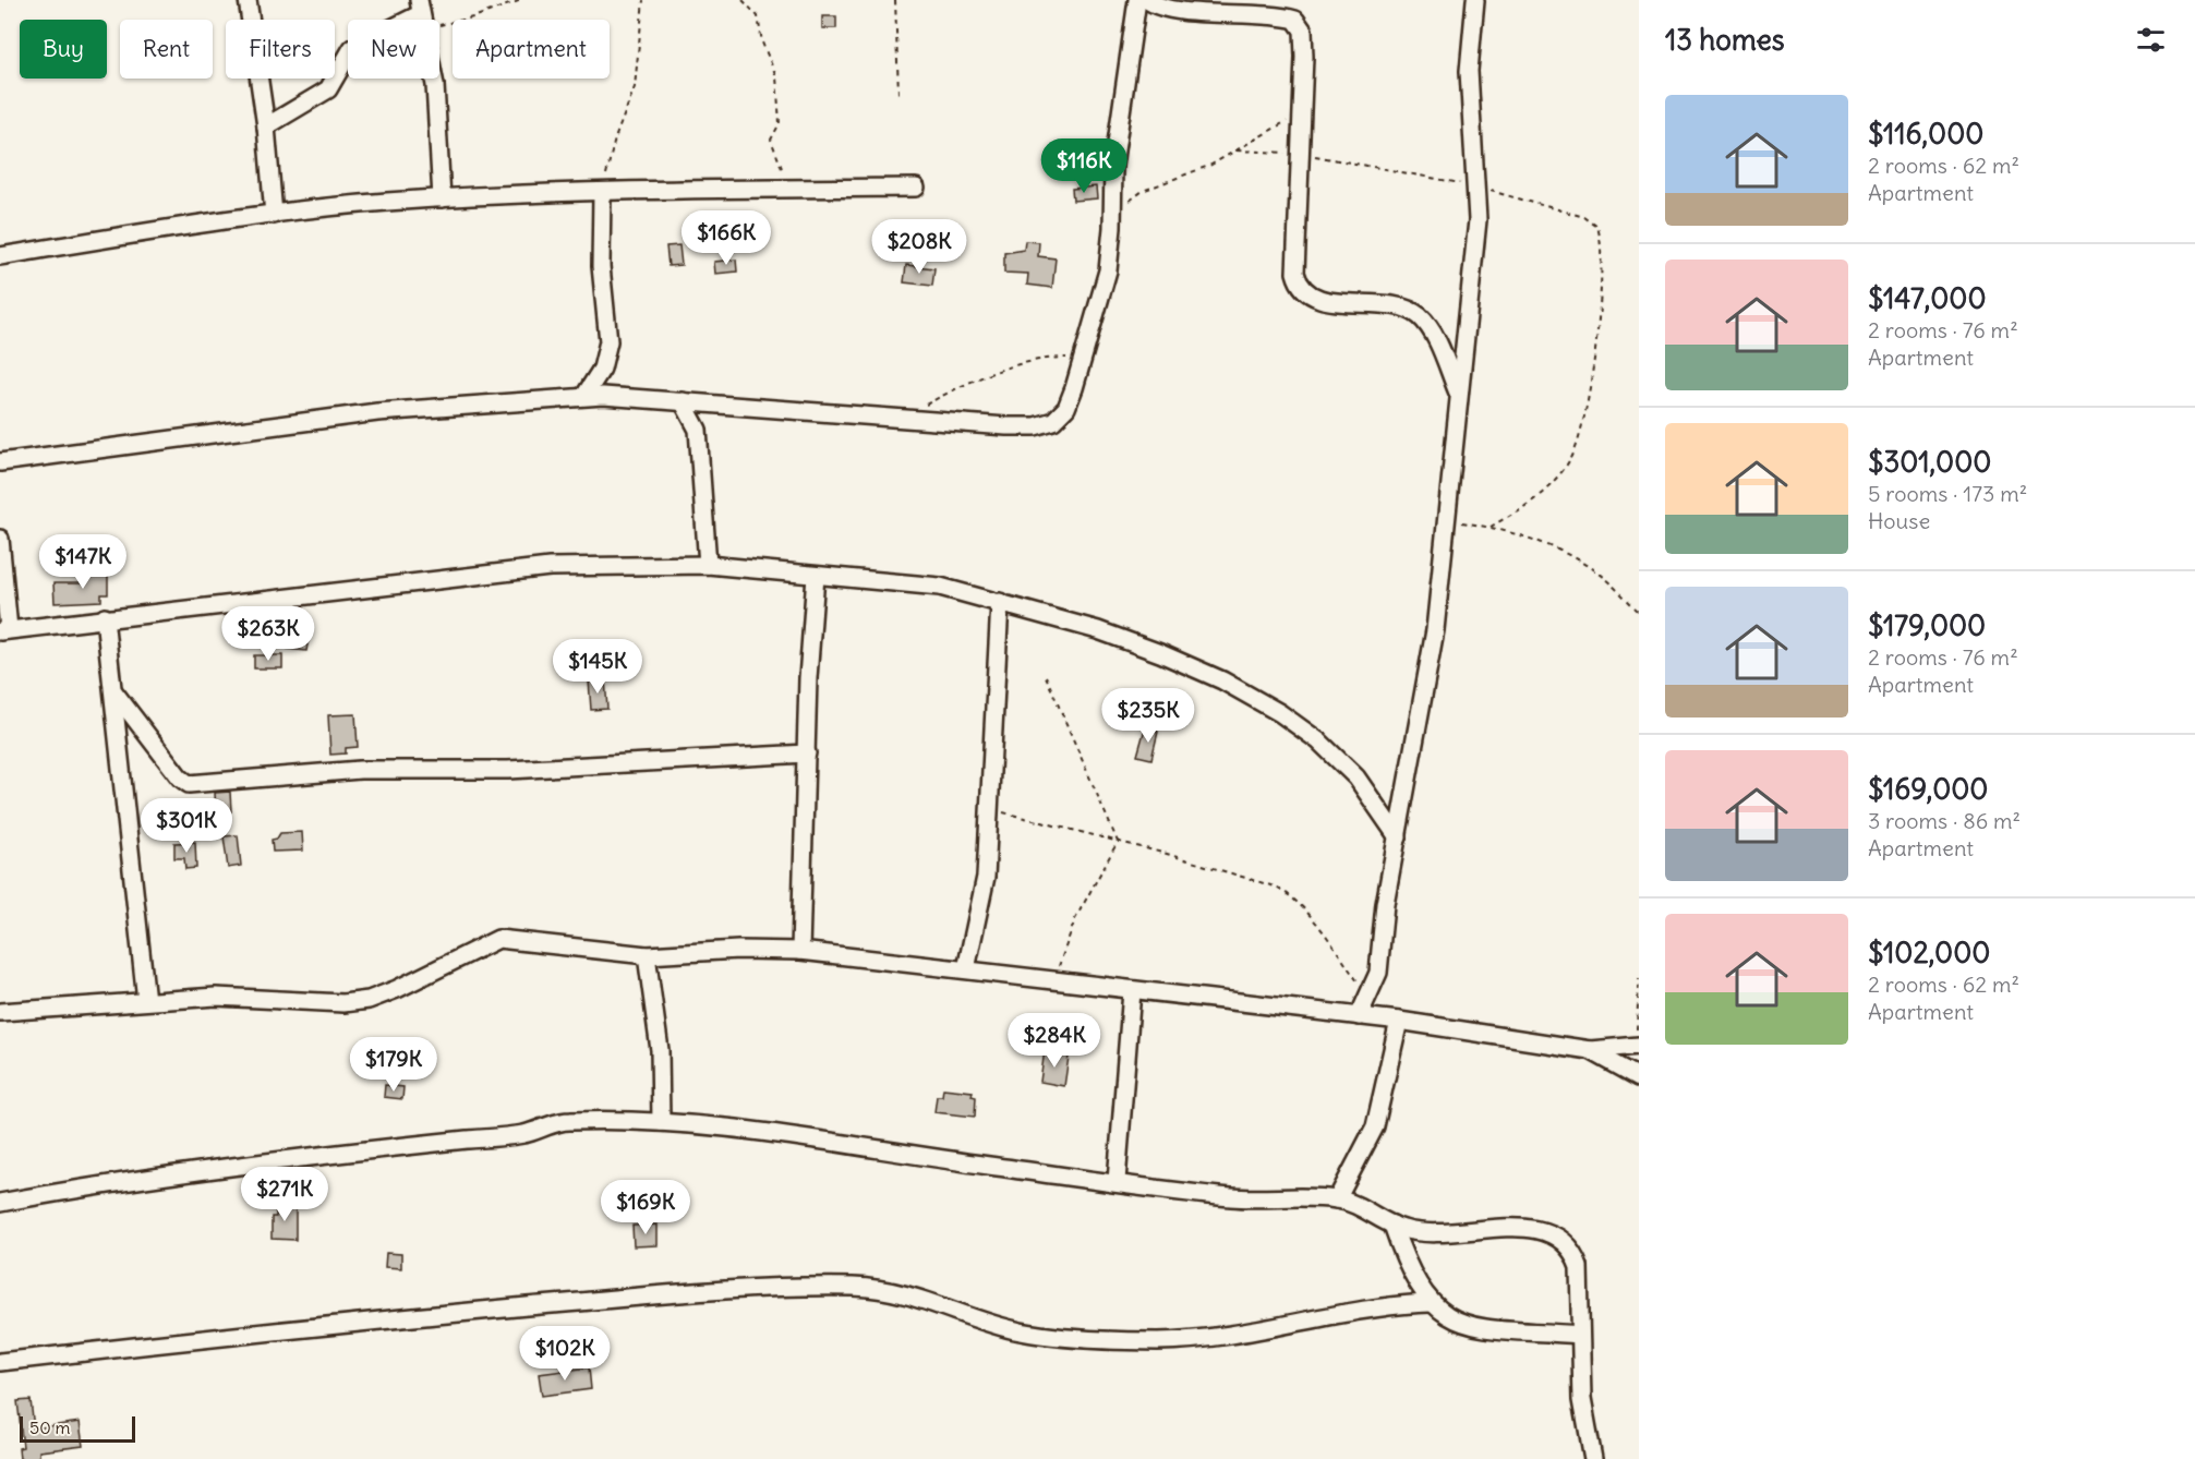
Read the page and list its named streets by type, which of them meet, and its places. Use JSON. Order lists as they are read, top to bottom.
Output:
{
  "scale_bar": "50 m",
  "page": {
    "heading": "13 homes",
    "chip": [
      "Buy",
      "Rent",
      "Filters",
      "New",
      "Apartment"
    ],
    "list": [
      {
        "name": "$116,000",
        "note": "2 rooms · 62 m² · Apartment"
      },
      {
        "name": "$147,000",
        "note": "2 rooms · 76 m² · Apartment"
      },
      {
        "name": "$301,000",
        "note": "5 rooms · 173 m² · House"
      },
      {
        "name": "$179,000",
        "note": "2 rooms · 76 m² · Apartment"
      },
      {
        "name": "$169,000",
        "note": "3 rooms · 86 m² · Apartment"
      },
      {
        "name": "$102,000",
        "note": "2 rooms · 62 m² · Apartment"
      }
    ],
    "price": [
      "$116K",
      "$166K",
      "$208K",
      "$147K",
      "$263K",
      "$145K",
      "$235K",
      "$301K",
      "$284K",
      "$179K",
      "$271K",
      "$169K",
      "$102K"
    ],
    "scale": "50 m"
  }
}
